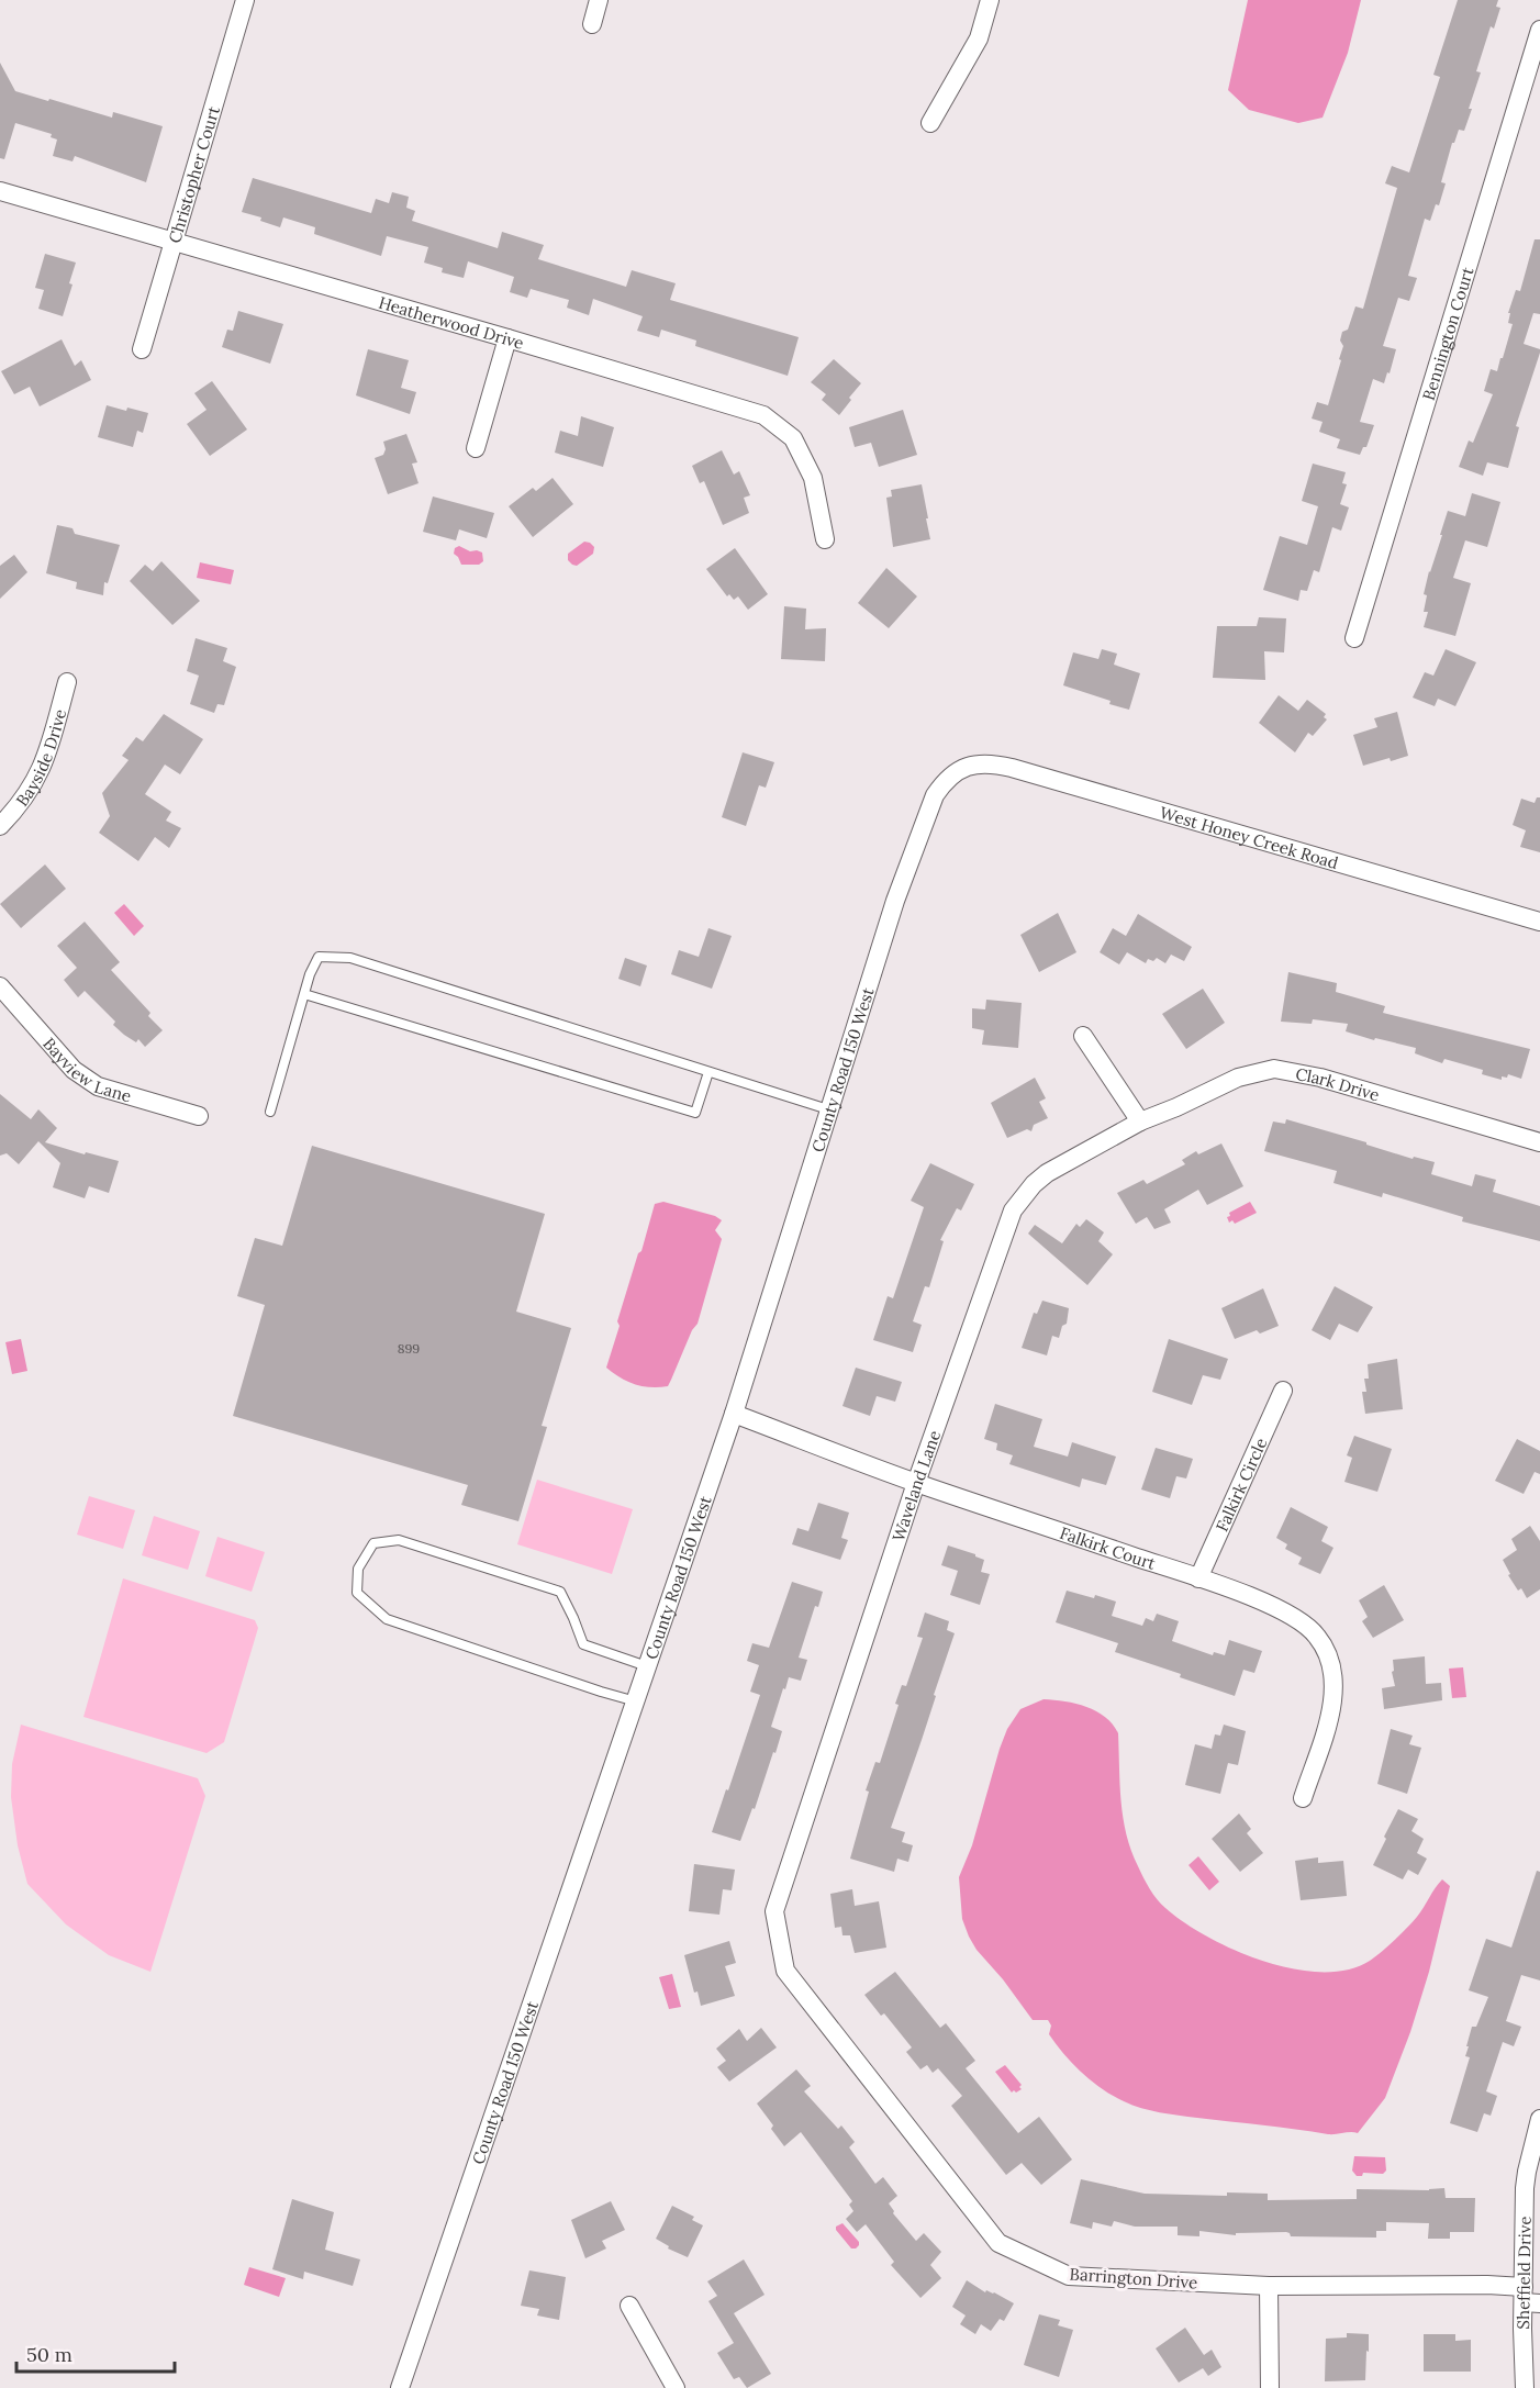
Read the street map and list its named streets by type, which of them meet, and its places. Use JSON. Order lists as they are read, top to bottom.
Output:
{
  "streets": {
    "street": [
      "Christopher Court",
      "Heatherwood Drive",
      "Bennington Court",
      "Bayside Drive",
      "West Honey Creek Road",
      "Bayview Lane",
      "County Road 150 West",
      "Clark Drive",
      "Falkirk Circle",
      "Waveland Lane",
      "Falkirk Court",
      "Sheffield Drive",
      "Barrington Drive"
    ]
  },
  "crossings": [
    ["Christopher Court", "Heatherwood Drive"],
    ["West Honey Creek Road", "County Road 150 West"],
    ["County Road 150 West", "Falkirk Court"],
    ["Clark Drive", "Waveland Lane"],
    ["Falkirk Circle", "Falkirk Court"],
    ["Waveland Lane", "Falkirk Court"],
    ["Waveland Lane", "Barrington Drive"],
    ["Sheffield Drive", "Barrington Drive"]
  ],
  "house_numbers": ["899"],
  "scale_bar": "50 m"
}
